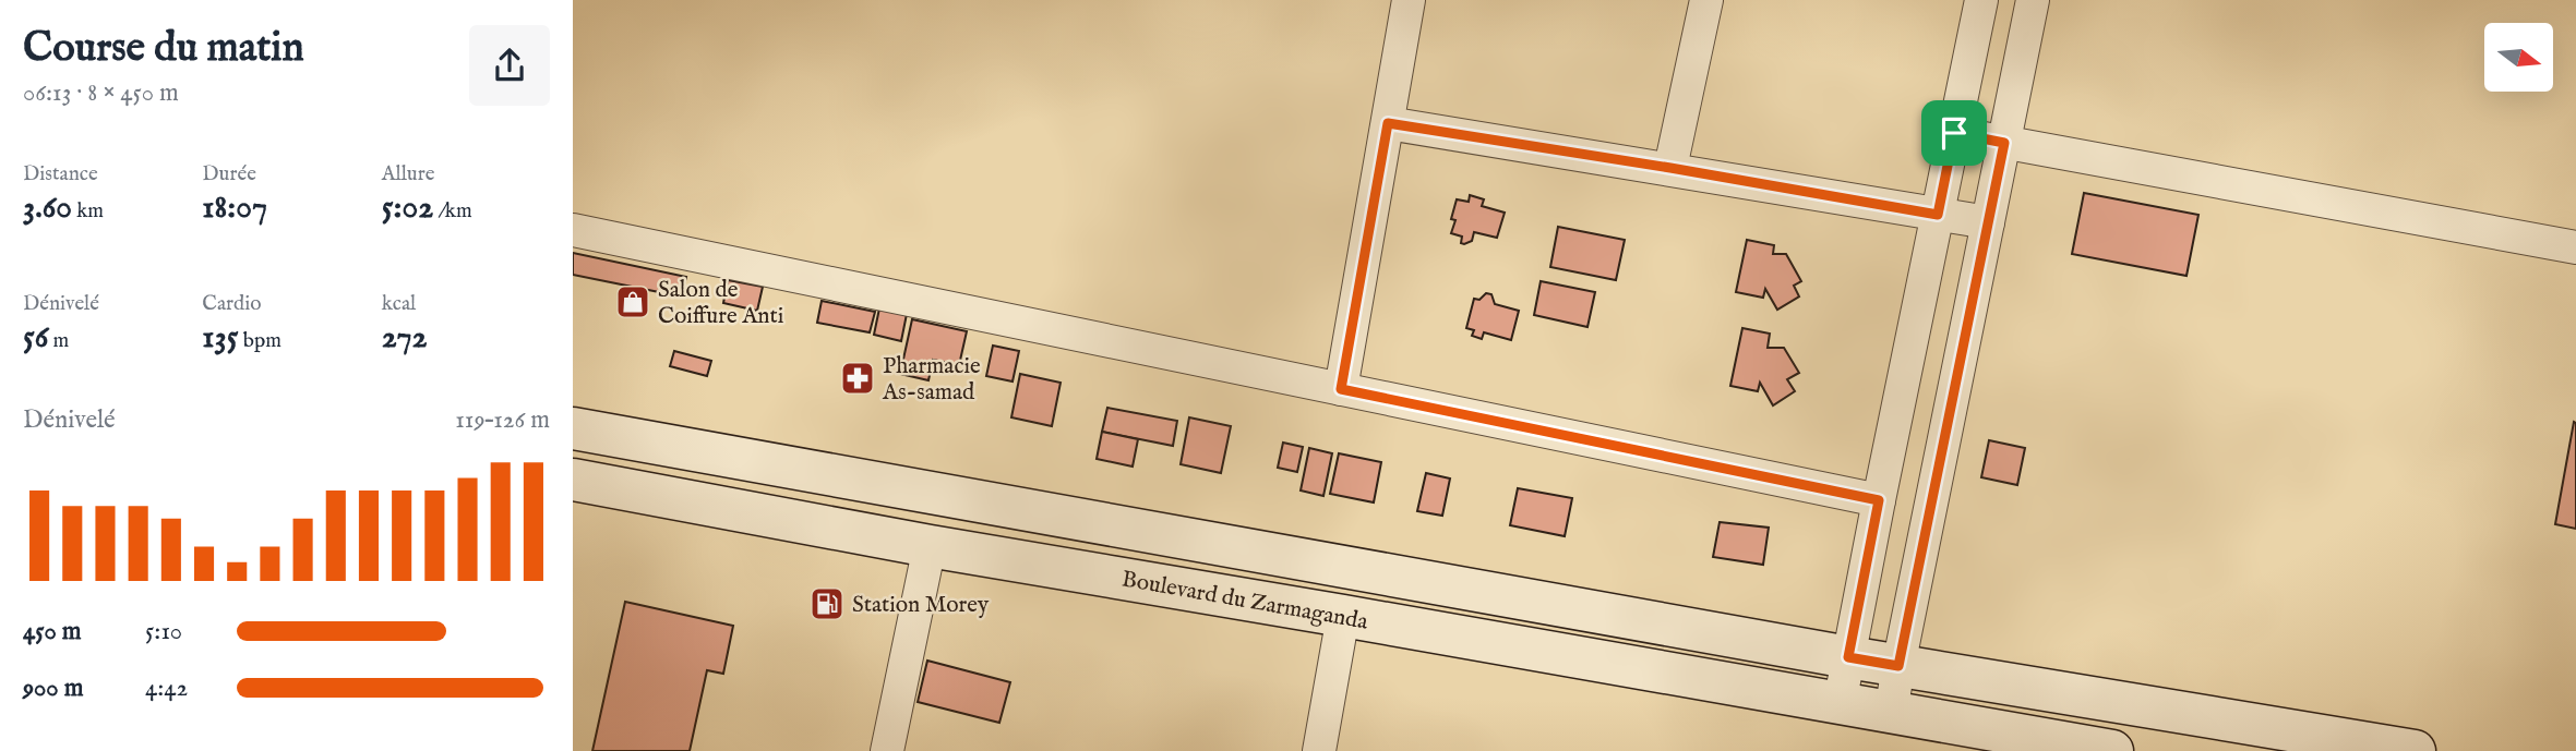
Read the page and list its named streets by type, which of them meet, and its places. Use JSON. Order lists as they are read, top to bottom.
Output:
{
  "streets": {
    "main road": ["Boulevard du Zarmaganda"]
  },
  "places": {
    "shop": ["Salon de Coiffure Anti"],
    "pharmacy": ["Pharmacie As-samad"],
    "fuel station": ["Station Morey"]
  },
  "north": "right",
  "page": {
    "heading": ["Course du matin", "06:13 · 8 × 450 m"],
    "stats": [
      ["Distance", "3.60 km"],
      ["Durée", "18:07"],
      ["Allure", "5:02 /km"],
      ["Dénivelé", "56 m"],
      ["Cardio", "135 bpm"],
      ["kcal", "272"]
    ],
    "chart": ["Dénivelé", "119–126 m"],
    "list": [
      {
        "name": "450 m",
        "note": "5:10"
      },
      {
        "name": "900 m",
        "note": "4:42"
      }
    ]
  }
}
